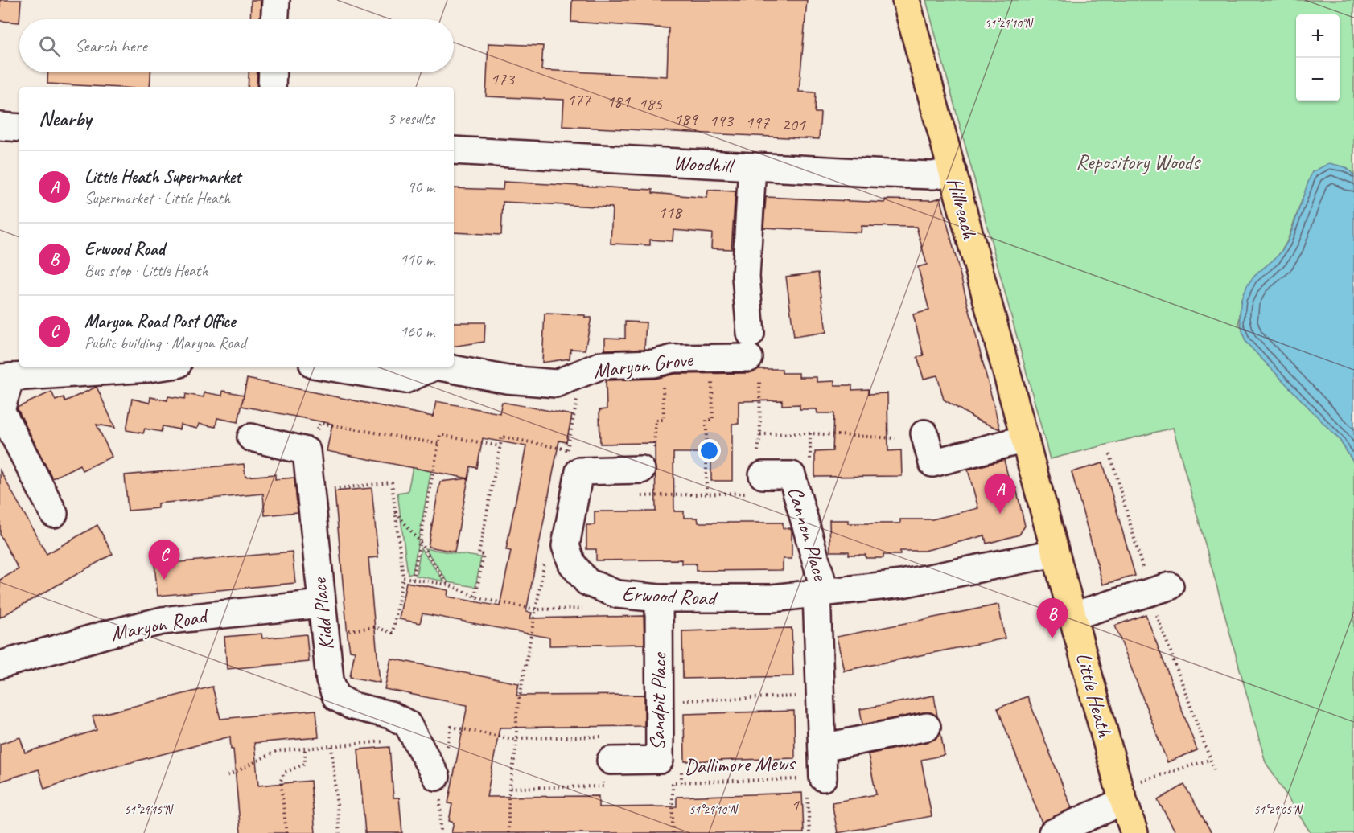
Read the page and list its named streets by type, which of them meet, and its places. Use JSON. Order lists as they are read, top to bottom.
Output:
{
  "streets": {
    "main road": ["Hillreach", "Little Heath"],
    "street": [
      "Woodhill",
      "Maryon Grove",
      "Cannon Place",
      "Erwood Road",
      "Kidd Place",
      "Maryon Road",
      "Sandpit Place"
    ],
    "path": ["Dallimore Mews"]
  },
  "crossings": [
    ["Woodhill", "Hillreach"],
    ["Hillreach", "Little Heath"],
    ["Cannon Place", "Erwood Road"],
    ["Erwood Road", "Little Heath"],
    ["Erwood Road", "Sandpit Place"],
    ["Kidd Place", "Maryon Road"]
  ],
  "parks": ["Repository Woods"],
  "house_numbers": [
    "173",
    "177",
    "181",
    "185",
    "189",
    "193",
    "197",
    "201",
    "118",
    "1"
  ],
  "page": {
    "map_buttons": ["+", "−"],
    "search": "Search here",
    "heading": ["Nearby", "3 results"],
    "list": [
      {
        "mark": "A",
        "name": "Little Heath Supermarket",
        "note": "Supermarket · Little Heath",
        "value": "90 m"
      },
      {
        "mark": "B",
        "name": "Erwood Road",
        "note": "Bus stop · Little Heath",
        "value": "110 m"
      },
      {
        "mark": "C",
        "name": "Maryon Road Post Office",
        "note": "Public building · Maryon Road",
        "value": "160 m"
      }
    ],
    "pins": ["A", "C", "B"]
  },
  "coordinates": ["51°29'10\"N", "51°29'15\"N", "51°29'05\"N"]
}
